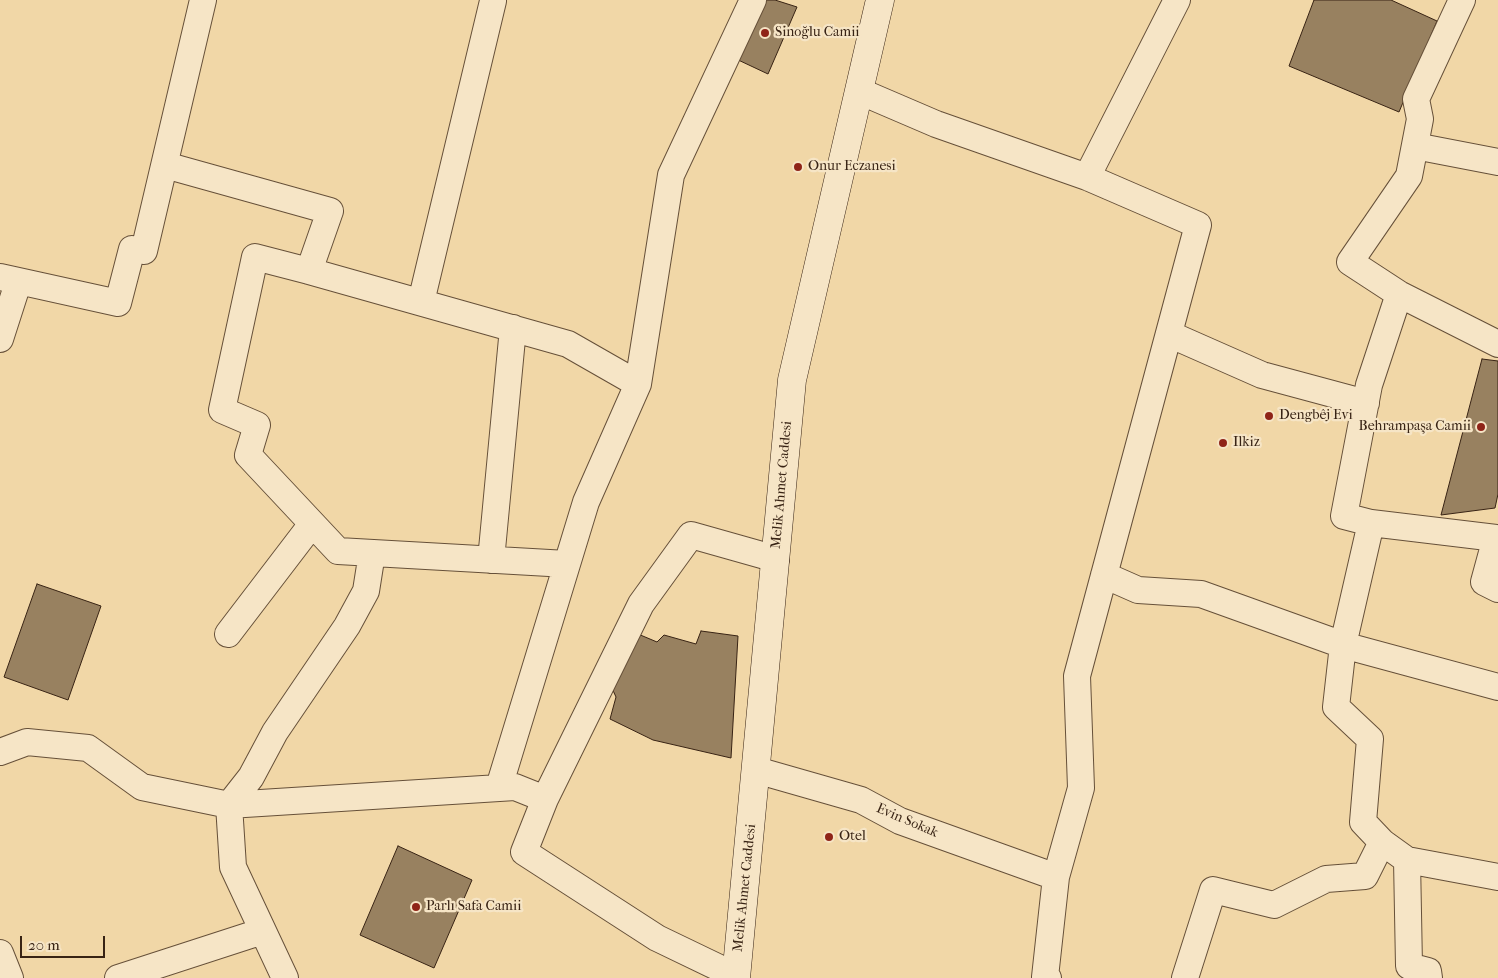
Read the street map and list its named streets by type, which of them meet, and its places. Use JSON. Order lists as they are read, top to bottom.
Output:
{
  "streets": {
    "street": ["Melik Ahmet Caddesi", "Evin Sokak"]
  },
  "crossings": [
    ["Melik Ahmet Caddesi", "Evin Sokak"]
  ],
  "places": [
    "Sinoğlu Camii",
    "Onur Eczanesi",
    "Dengbêj Evi",
    "Behrampaşa Camii",
    "Ilkiz",
    "Otel",
    "Parlı Safa Camii"
  ],
  "scale_bar": "20 m"
}
